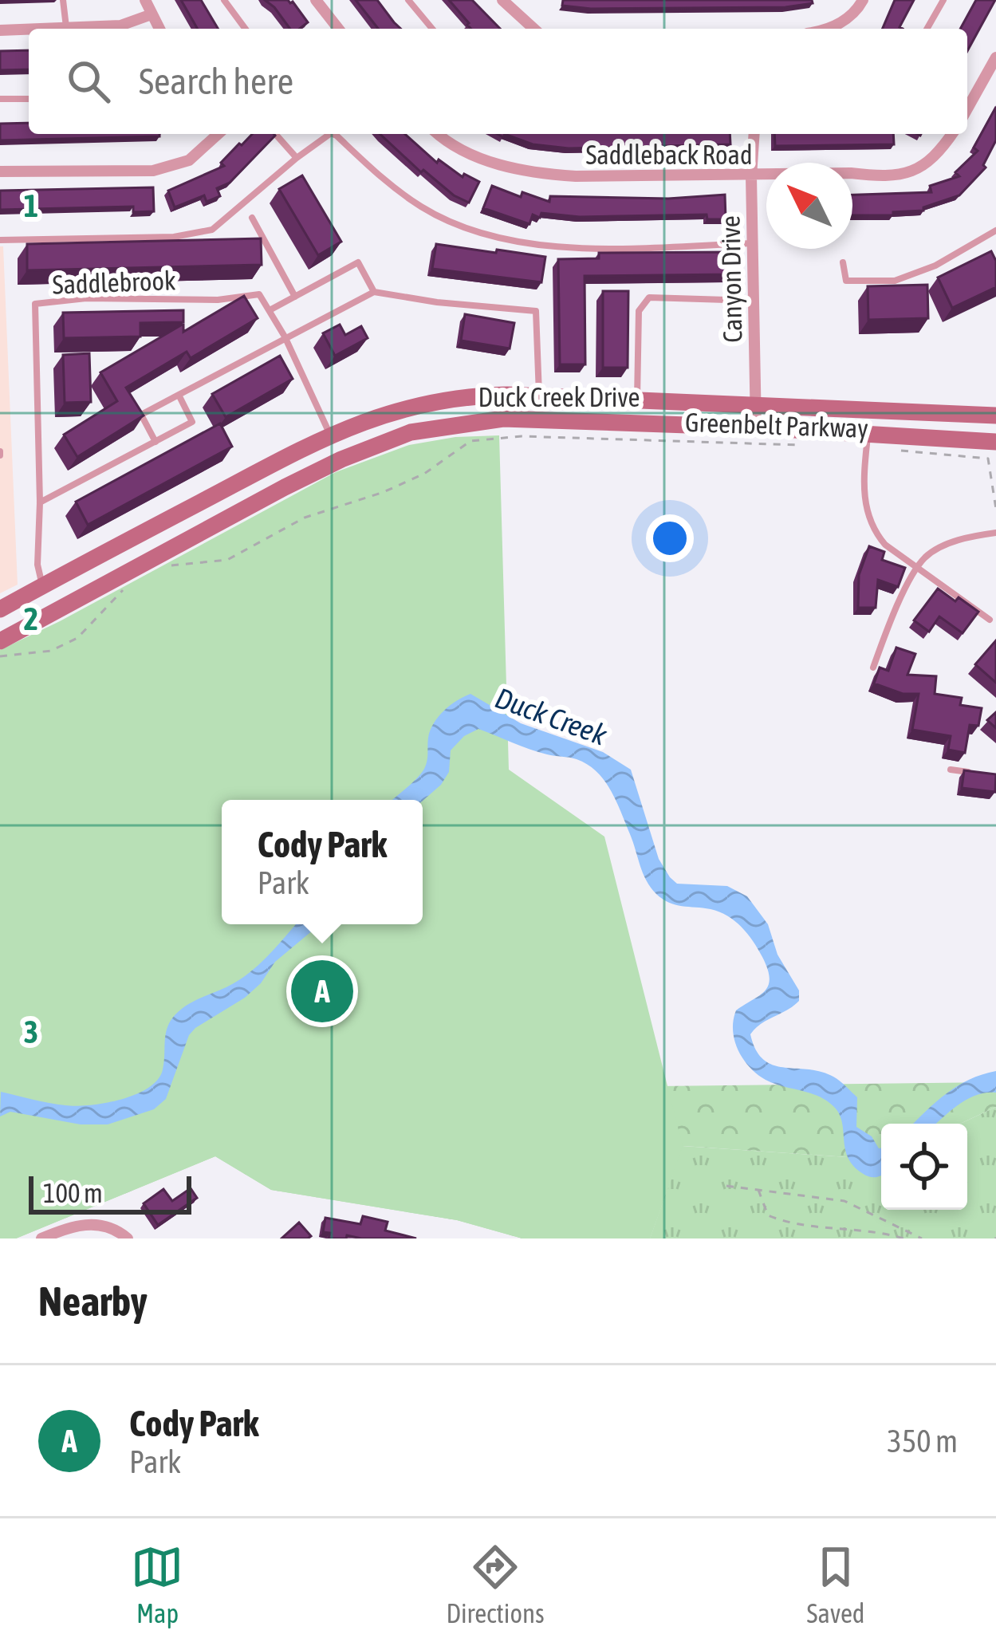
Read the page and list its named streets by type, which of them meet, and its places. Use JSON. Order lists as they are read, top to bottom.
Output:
{
  "streets": {
    "main road": ["Duck Creek Drive"],
    "street": ["Saddleback Road", "Canyon Drive"],
    "lane": ["Saddlebrook"],
    "path": ["Greenbelt Parkway"]
  },
  "crossings": [
    ["Saddleback Road", "Canyon Drive"],
    ["Canyon Drive", "Duck Creek Drive"],
    ["Saddlebrook", "Duck Creek Drive"]
  ],
  "water": ["Duck Creek"],
  "scale_bar": "100 m",
  "north": "top left",
  "page": {
    "search": "Search here",
    "popup": ["Cody Park", "Park"],
    "pins": "A",
    "scale": "100 m",
    "heading": "Nearby",
    "list": [
      {
        "mark": "A",
        "name": "Cody Park",
        "note": "Park",
        "value": "350 m"
      }
    ],
    "nav": ["Map", "Directions", "Saved"]
  },
  "grid": {
    "rows": ["1", "2", "3"]
  }
}
